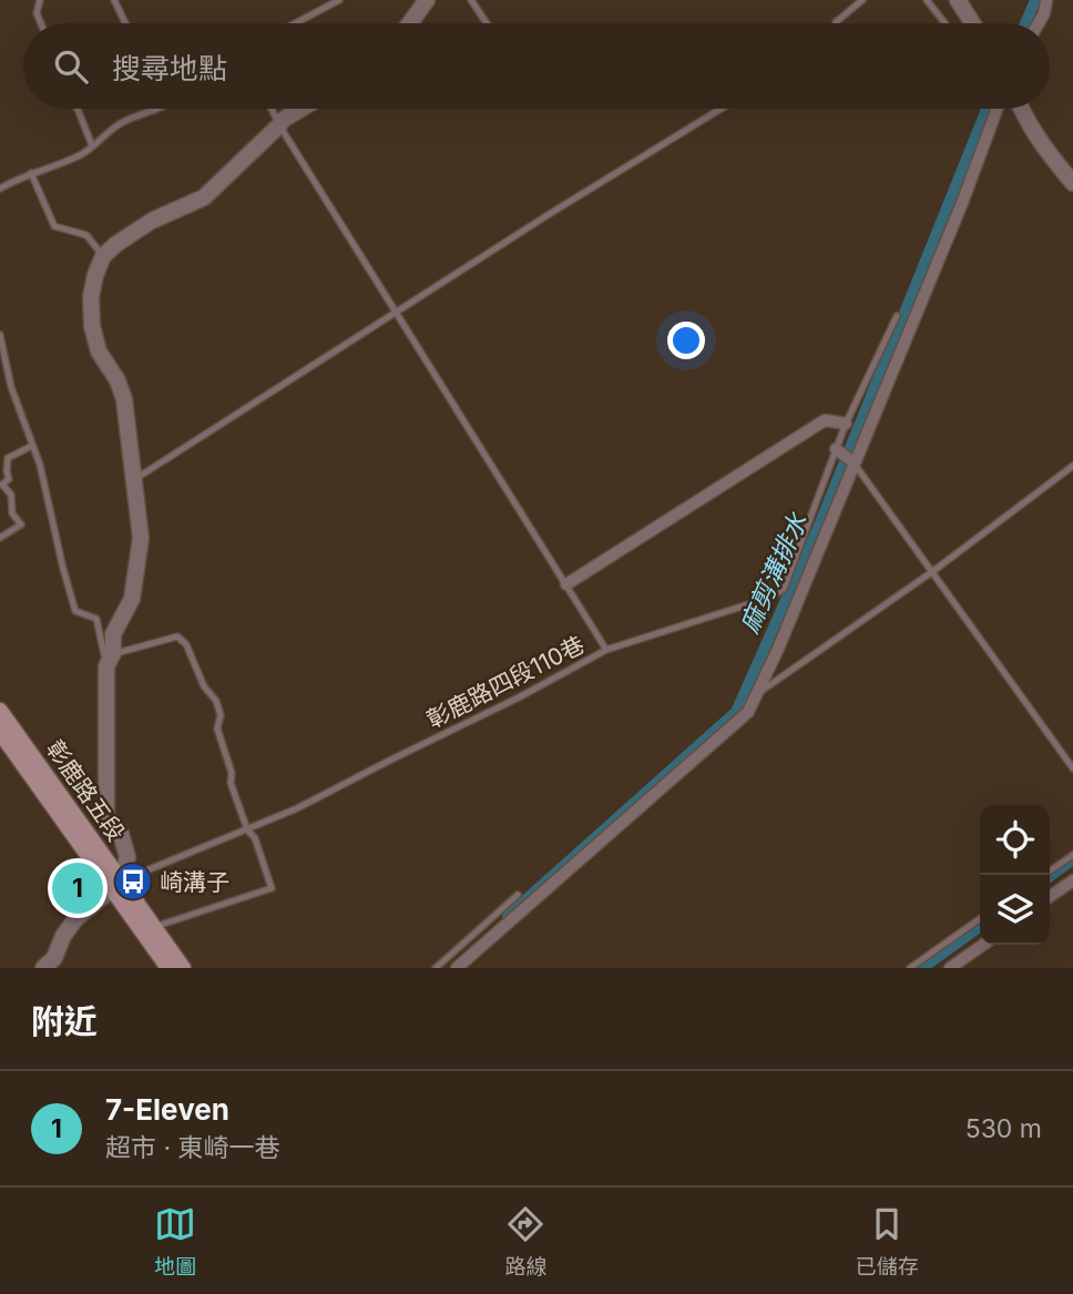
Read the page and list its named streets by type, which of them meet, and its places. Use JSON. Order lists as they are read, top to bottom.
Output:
{
  "streets": {
    "main road": ["彰鹿路五段"],
    "lane": ["彰鹿路四段110巷"]
  },
  "crossings": [
    ["彰鹿路四段110巷", "彰鹿路五段"]
  ],
  "water": ["麻剪溝排水"],
  "places": {
    "bus stop": ["崎溝子"]
  },
  "page": {
    "search": "搜尋地點",
    "pins": "1",
    "heading": "附近",
    "list": [
      {
        "mark": "1",
        "name": "7-Eleven",
        "note": "超市 · 東崎一巷",
        "value": "530 m"
      }
    ],
    "nav": ["地圖", "路線", "已儲存"]
  }
}
